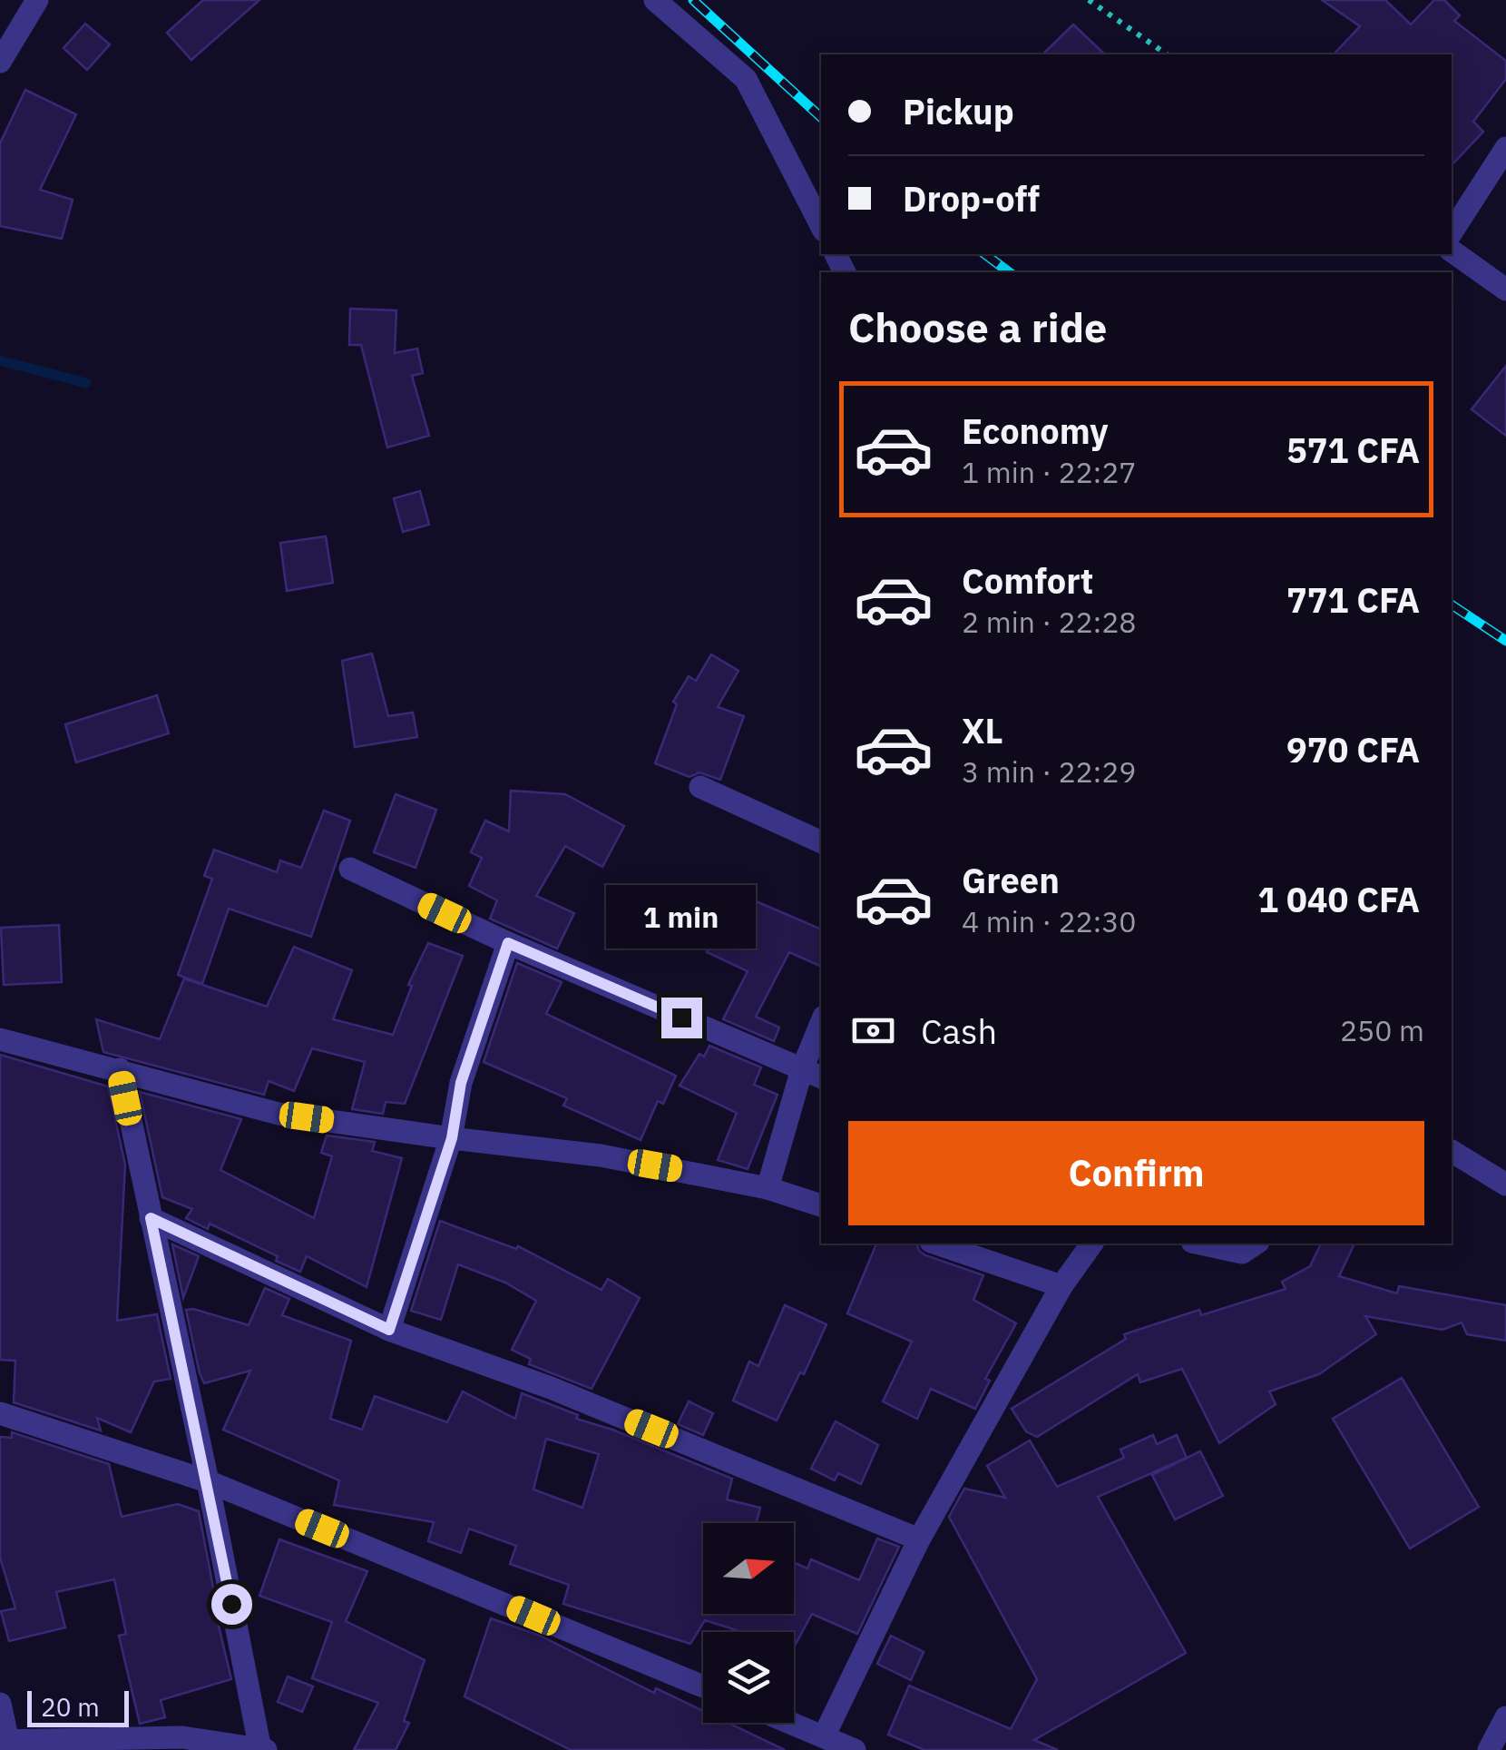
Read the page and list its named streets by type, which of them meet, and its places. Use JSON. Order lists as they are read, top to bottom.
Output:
{
  "scale_bar": "20 m",
  "north": "right",
  "page": {
    "banner": ["Pickup", "Drop-off"],
    "heading": "Choose a ride",
    "list": [
      {
        "name": "Economy",
        "note": "1 min · 22:27",
        "value": "571 CFA"
      },
      {
        "name": "Comfort",
        "note": "2 min · 22:28",
        "value": "771 CFA"
      },
      {
        "name": "XL",
        "note": "3 min · 22:29",
        "value": "970 CFA"
      },
      {
        "name": "Green",
        "note": "4 min · 22:30",
        "value": "1 040 CFA"
      }
    ],
    "bubble": "1 min",
    "pay": ["Cash", "250 m"],
    "buttons": "Confirm",
    "scale": "20 m"
  }
}
